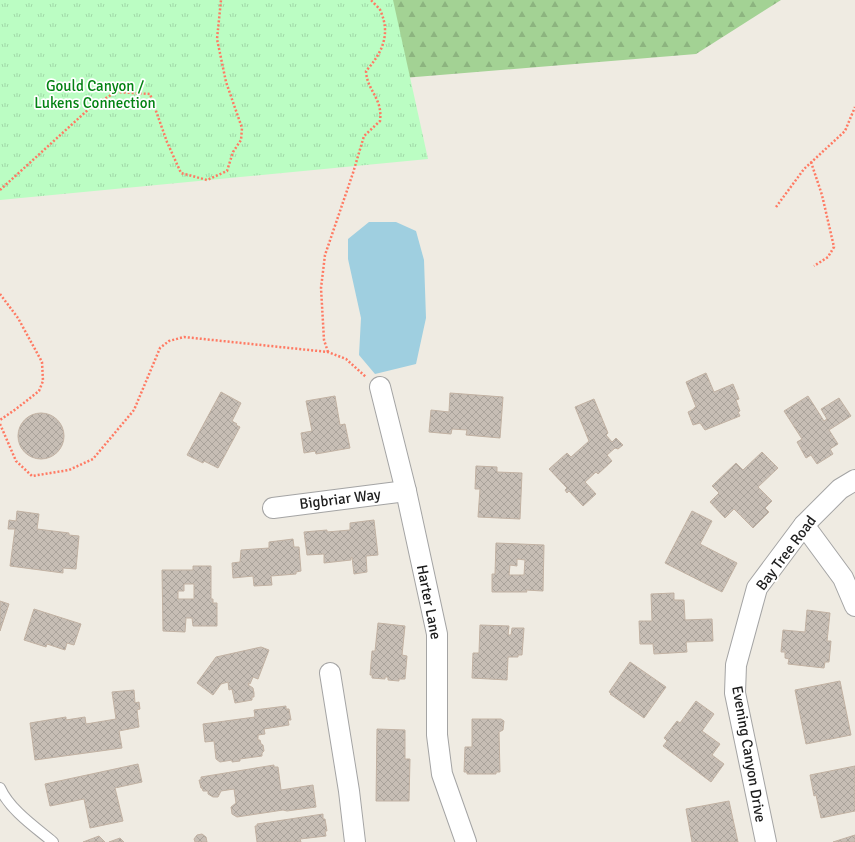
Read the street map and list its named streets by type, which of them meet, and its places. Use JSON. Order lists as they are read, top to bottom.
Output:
{
  "streets": {
    "street": [
      "Bigbriar Way",
      "Bay Tree Road",
      "Harter Lane",
      "Evening Canyon Drive"
    ]
  },
  "crossings": [
    ["Bigbriar Way", "Harter Lane"],
    ["Bay Tree Road", "Evening Canyon Drive"]
  ],
  "parks": ["Gould Canyon / Lukens Connection"]
}
